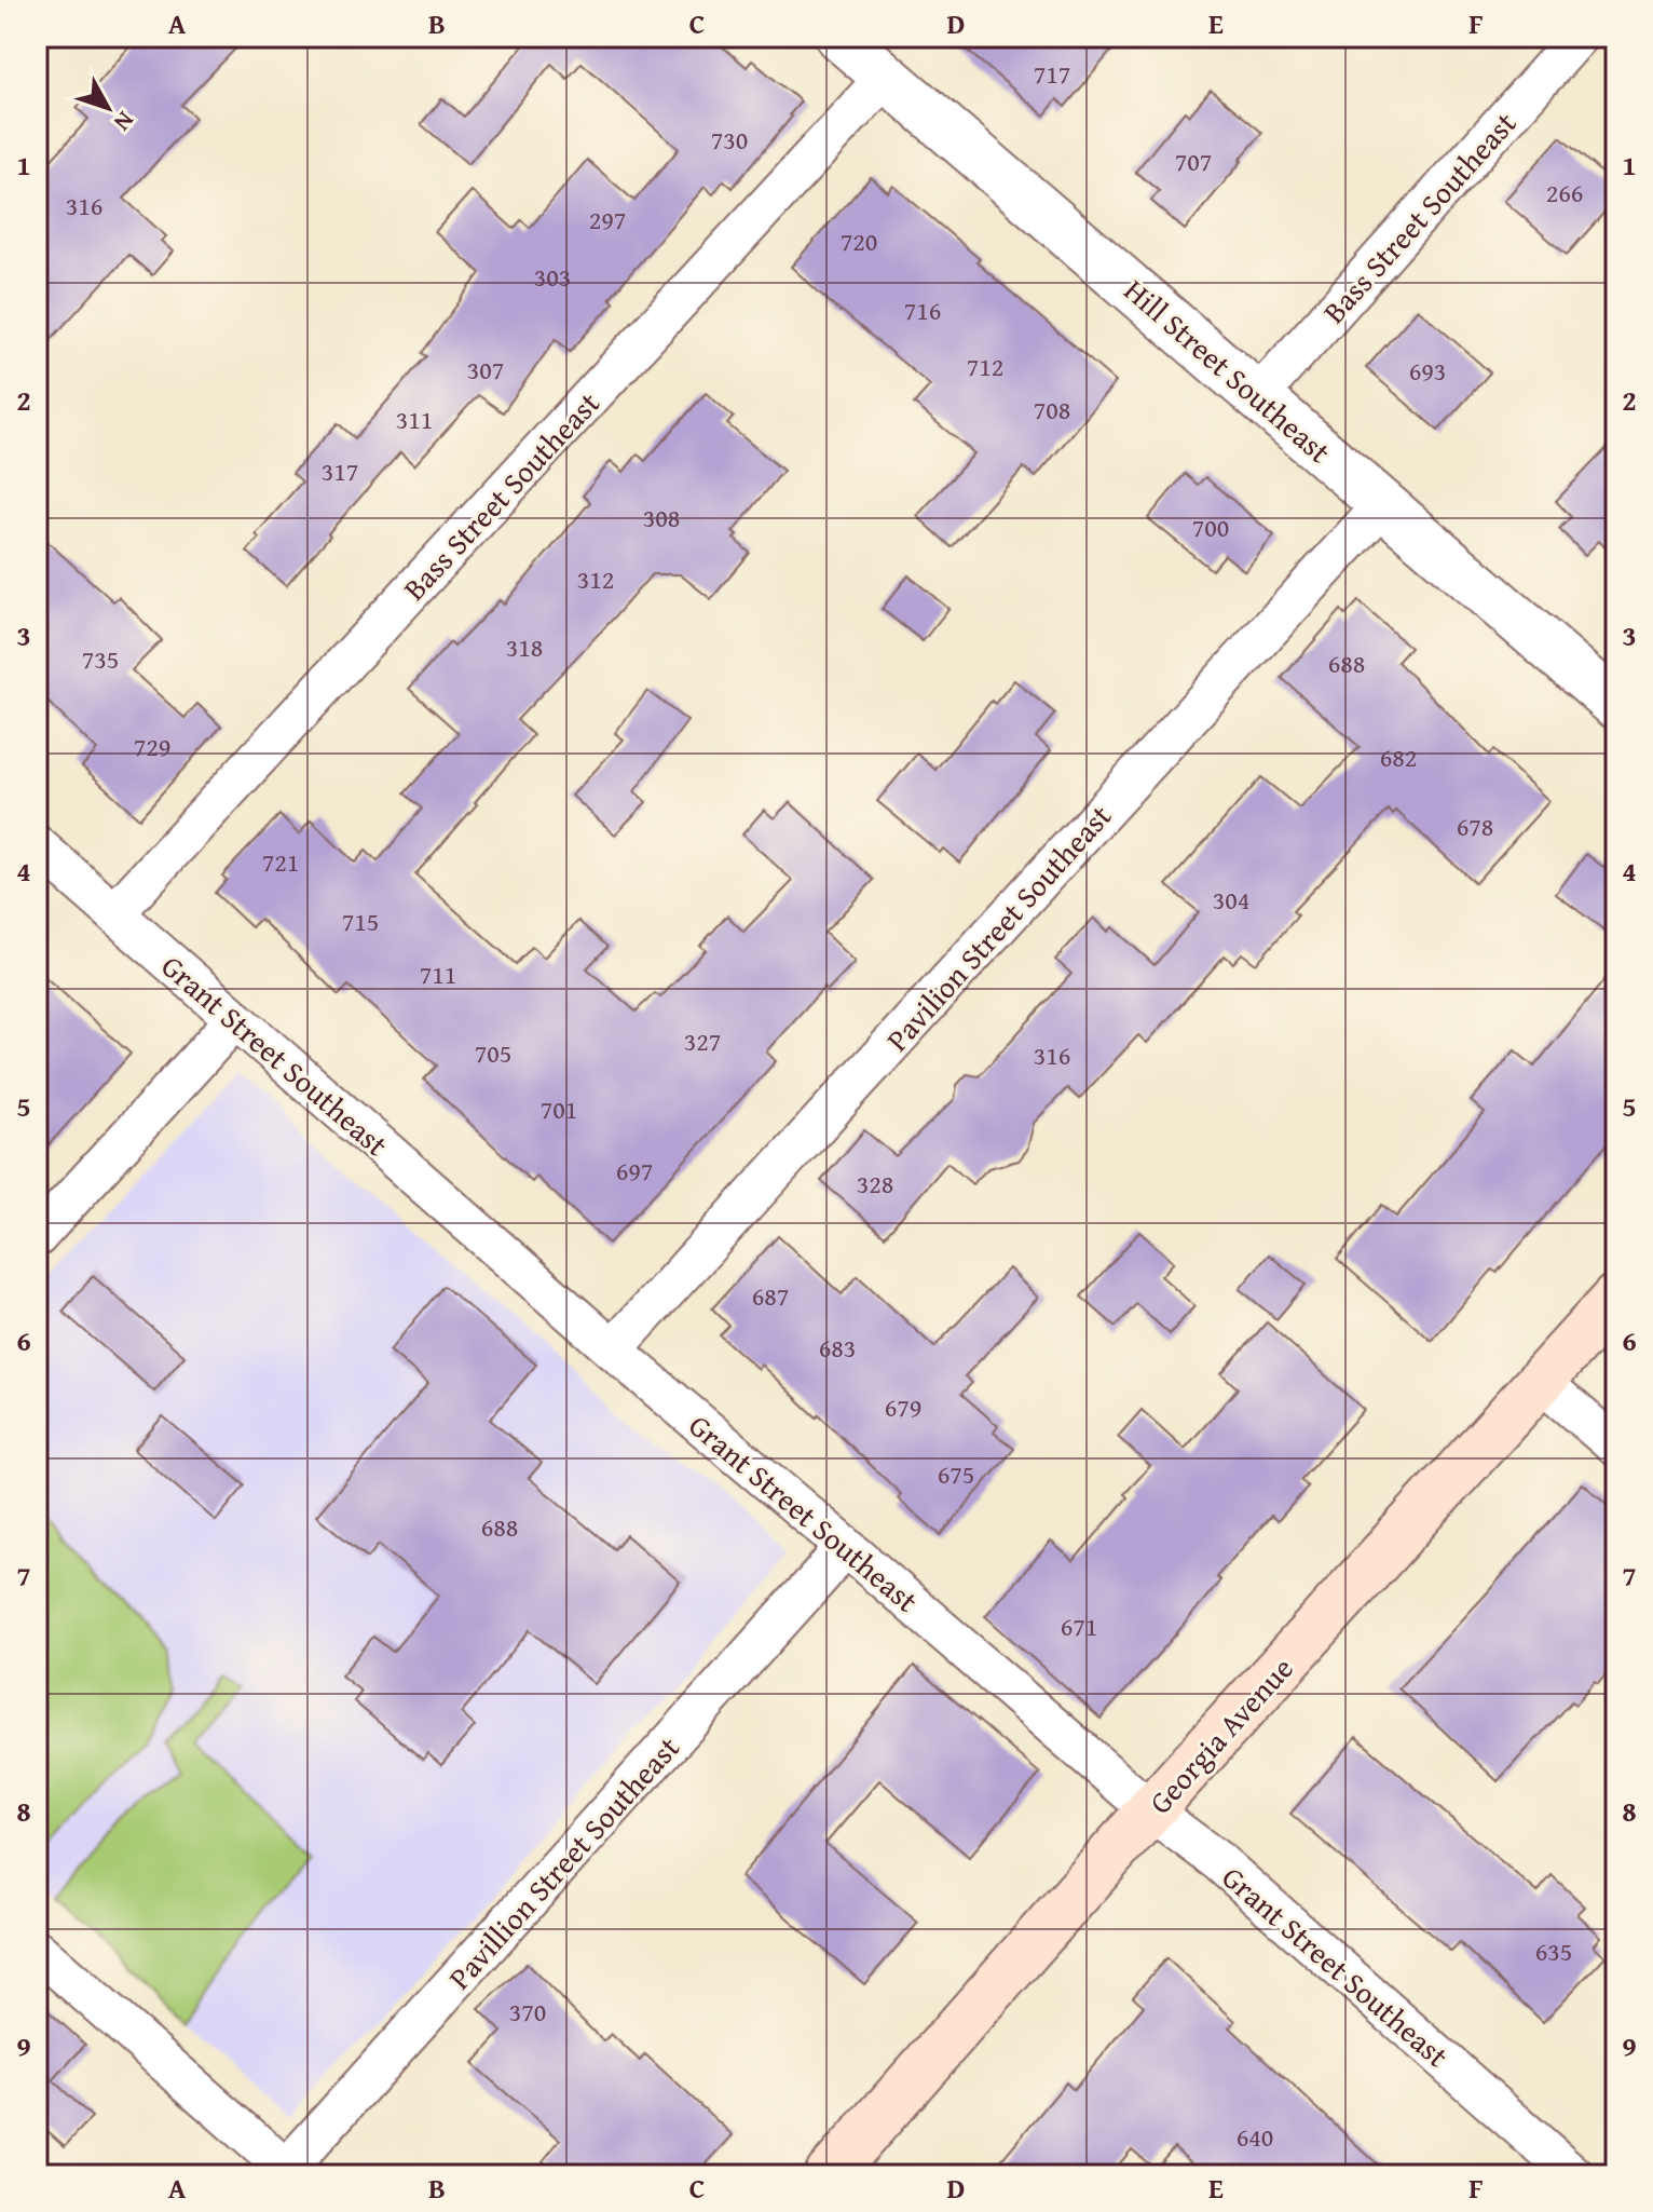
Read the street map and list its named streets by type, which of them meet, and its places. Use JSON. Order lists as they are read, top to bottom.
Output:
{
  "streets": {
    "main road": ["Georgia Avenue"],
    "street": [
      "Bass Street Southeast",
      "Hill Street Southeast",
      "Pavilion Street Southeast",
      "Grant Street Southeast",
      "Pavillion Street Southeast"
    ]
  },
  "crossings": [
    ["Bass Street Southeast", "Hill Street Southeast"],
    ["Bass Street Southeast", "Grant Street Southeast"],
    ["Hill Street Southeast", "Pavilion Street Southeast"],
    ["Pavilion Street Southeast", "Grant Street Southeast"],
    ["Grant Street Southeast", "Georgia Avenue"],
    ["Grant Street Southeast", "Pavillion Street Southeast"]
  ],
  "house_numbers": [
    "717",
    "730",
    "707",
    "266",
    "316",
    "297",
    "720",
    "303",
    "716",
    "712",
    "307",
    "693",
    "708",
    "311",
    "317",
    "308",
    "700",
    "312",
    "318",
    "735",
    "688",
    "729",
    "682",
    "678",
    "721",
    "304",
    "715",
    "711",
    "327",
    "705",
    "316",
    "701",
    "697",
    "328",
    "687",
    "683",
    "679",
    "675",
    "688",
    "671",
    "635",
    "370",
    "640"
  ],
  "north": "bottom right",
  "grid": {
    "columns": [
      "A",
      "B",
      "C",
      "D",
      "E",
      "F"
    ],
    "rows": [
      "1",
      "2",
      "3",
      "4",
      "5",
      "6",
      "7",
      "8",
      "9"
    ]
  }
}
